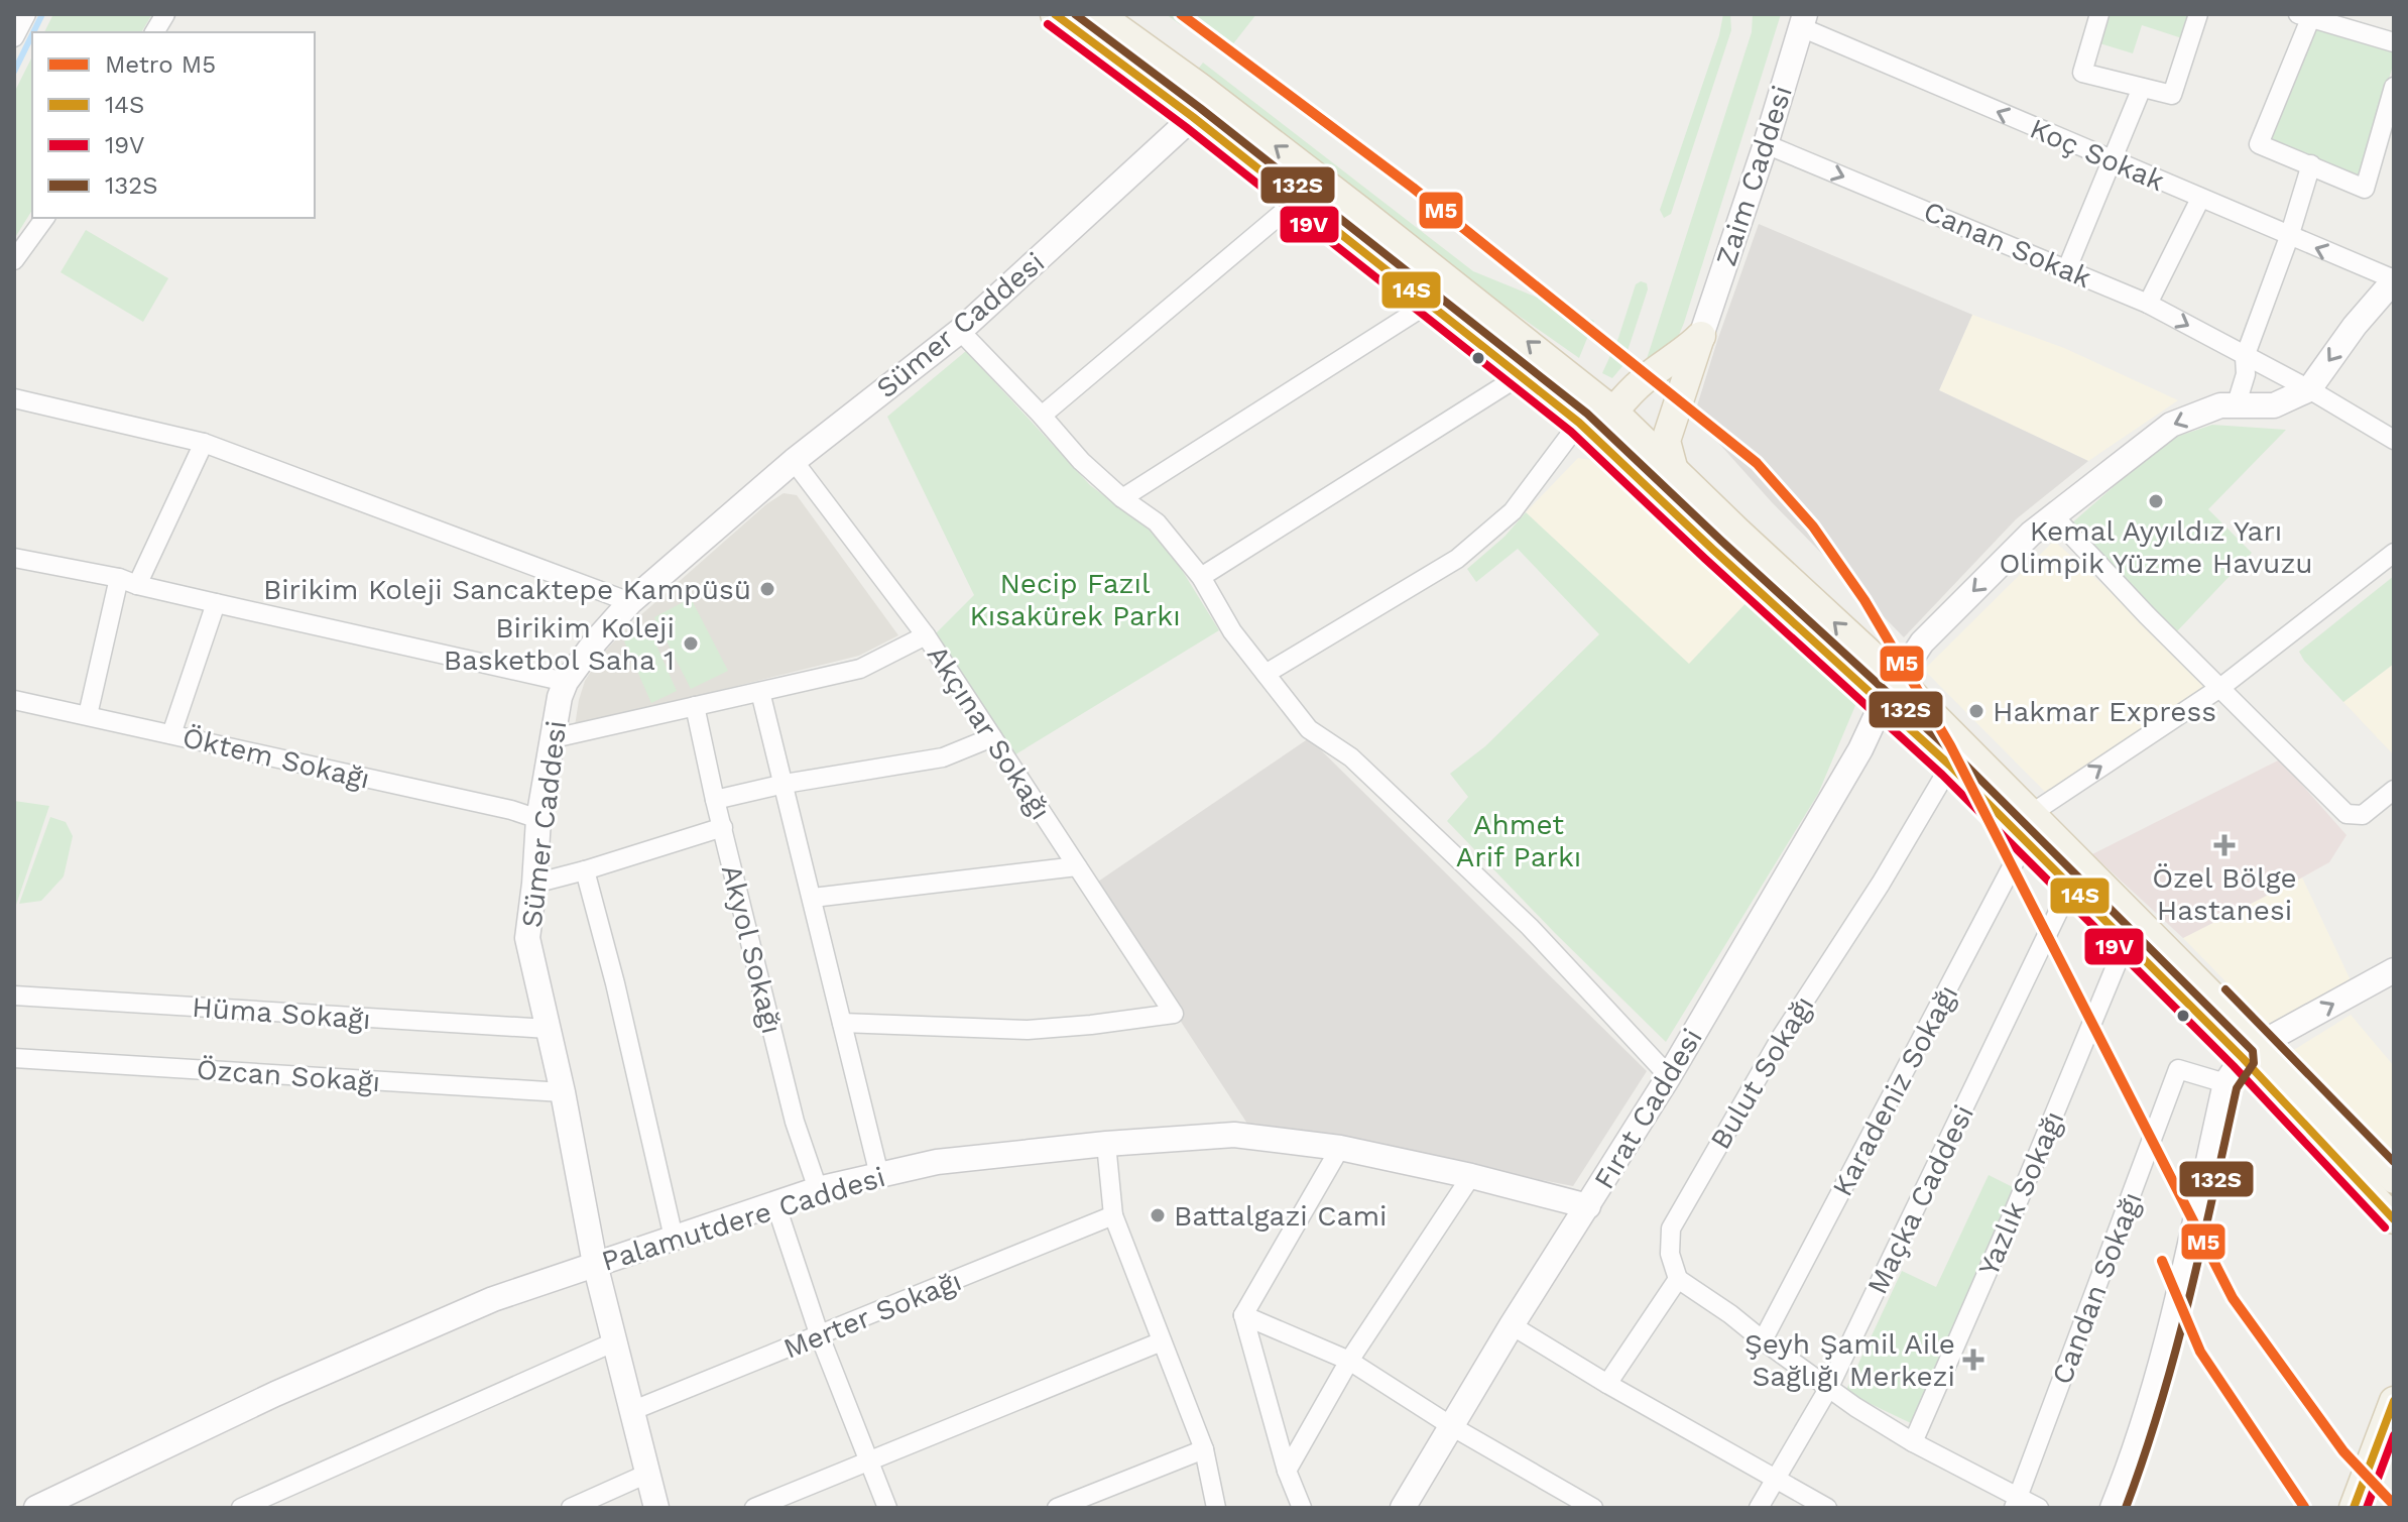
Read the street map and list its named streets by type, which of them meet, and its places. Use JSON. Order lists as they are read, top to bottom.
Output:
{
  "streets": {
    "street": [
      "Koç Sokak",
      "Zaim Caddesi",
      "Canan Sokak",
      "Sümer Caddesi",
      "Akçınar Sokağı",
      "Öktem Sokağı",
      "Akyol Sokağı",
      "Hüma Sokağı",
      "Bulut Sokağı",
      "Özcan Sokağı",
      "Karadeniz Sokağı",
      "Fırat Caddesi",
      "Yazlık Sokağı",
      "Maçka Caddesi",
      "Palamutdere Caddesi",
      "Candan Sokağı",
      "Merter Sokağı"
    ]
  },
  "crossings": [
    ["Koç Sokak", "Zaim Caddesi"],
    ["Zaim Caddesi", "Canan Sokak"],
    ["Canan Sokak", "Fırat Caddesi"],
    ["Sümer Caddesi", "Akçınar Sokağı"],
    ["Sümer Caddesi", "Öktem Sokağı"],
    ["Sümer Caddesi", "Hüma Sokağı"],
    ["Sümer Caddesi", "Özcan Sokağı"],
    ["Sümer Caddesi", "Palamutdere Caddesi"],
    ["Sümer Caddesi", "Merter Sokağı"],
    ["Akyol Sokağı", "Palamutdere Caddesi"],
    ["Fırat Caddesi", "Palamutdere Caddesi"]
  ],
  "one_way": ["Koç Sokak", "Canan Sokak"],
  "parks": ["Necip Fazıl Kısakürek Parkı", "Ahmet Arif Parkı"],
  "places": {
    "other": [
      "Kemal Ayyıldız Yarı Olimpik Yüzme Havuzu",
      "Birikim Koleji Sancaktepe Kampüsü",
      "Birikim Koleji Basketbol Saha 1",
      "Hakmar Express",
      "Battalgazi Cami"
    ],
    "health": ["Özel Bölge Hastanesi", "Şeyh Şamil Aile Sağlığı Merkezi"]
  },
  "lines": [
    "metro line M5",
    "transit line 14S",
    "transit line 132S",
    "transit line 19V"
  ],
  "legend": [
    "Metro M5",
    "14S",
    "19V",
    "132S"
  ]
}
